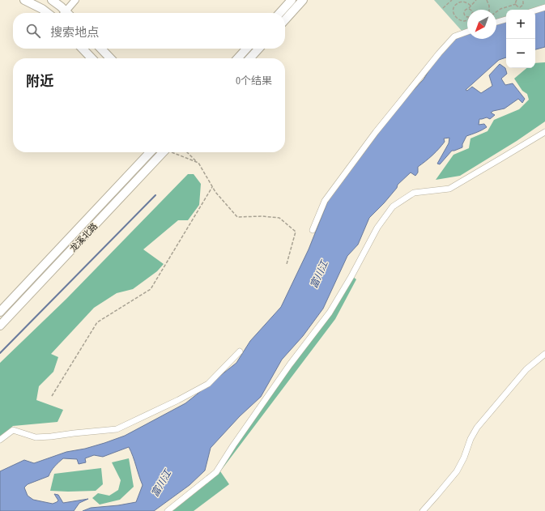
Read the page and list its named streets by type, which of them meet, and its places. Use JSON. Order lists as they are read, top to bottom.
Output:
{
  "streets": {
    "main road": ["龙溪北路"]
  },
  "water": ["富川江"],
  "north": "bottom left",
  "page": {
    "map_buttons": ["+", "−"],
    "search": "搜索地点",
    "heading": ["附近", "0个结果"]
  }
}
